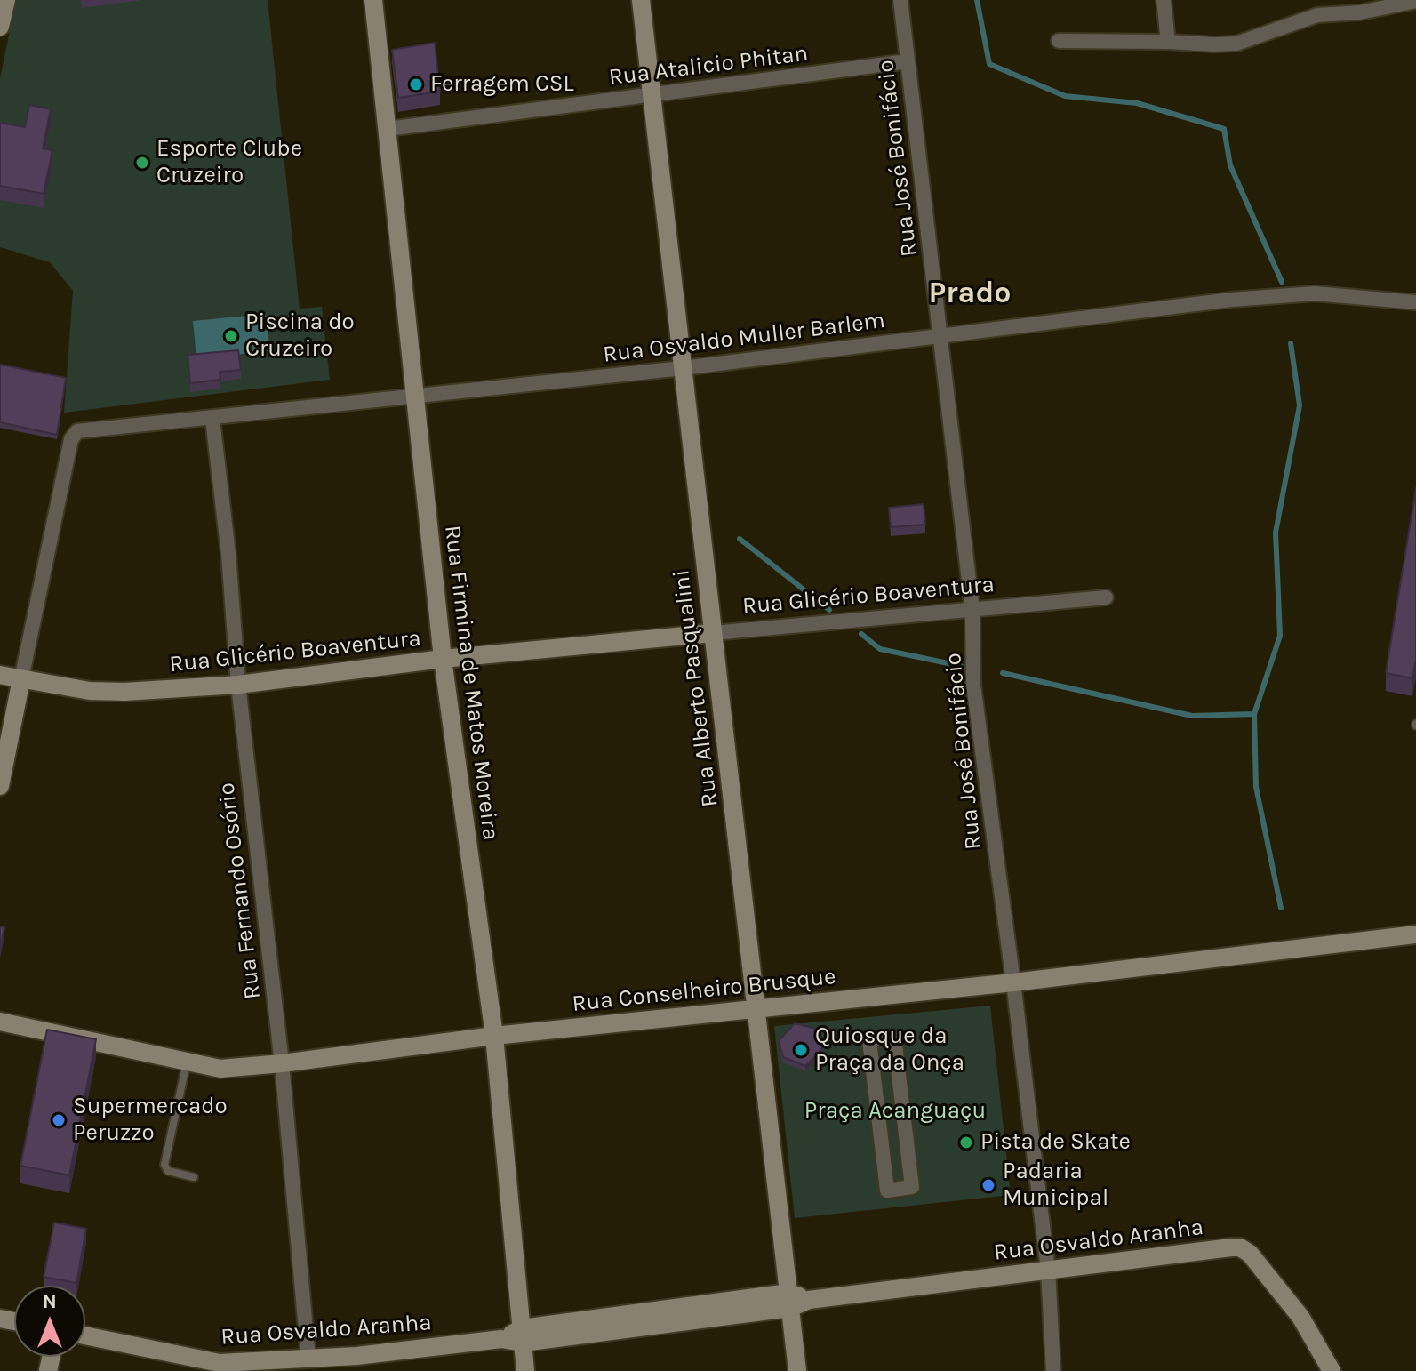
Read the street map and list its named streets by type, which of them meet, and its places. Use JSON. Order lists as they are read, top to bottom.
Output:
{
  "streets": {
    "street": [
      "Rua Atalicio Phitan",
      "Rua José Bonifácio",
      "Rua Osvaldo Muller Barlem",
      "Rua Glicério Boaventura",
      "Rua Firmina de Matos Moreira",
      "Rua Alberto Pasqualini",
      "Rua Fernando Osório",
      "Rua Conselheiro Brusque",
      "Rua Osvaldo Aranha"
    ]
  },
  "crossings": [
    ["Rua Atalicio Phitan", "Rua José Bonifácio"],
    ["Rua Atalicio Phitan", "Rua Firmina de Matos Moreira"],
    ["Rua Atalicio Phitan", "Rua Alberto Pasqualini"],
    ["Rua José Bonifácio", "Rua Osvaldo Muller Barlem"],
    ["Rua José Bonifácio", "Rua Glicério Boaventura"],
    ["Rua José Bonifácio", "Rua Conselheiro Brusque"],
    ["Rua José Bonifácio", "Rua Osvaldo Aranha"],
    ["Rua Osvaldo Muller Barlem", "Rua Glicério Boaventura"],
    ["Rua Osvaldo Muller Barlem", "Rua Firmina de Matos Moreira"],
    ["Rua Osvaldo Muller Barlem", "Rua Alberto Pasqualini"],
    ["Rua Osvaldo Muller Barlem", "Rua Fernando Osório"],
    ["Rua Glicério Boaventura", "Rua Firmina de Matos Moreira"],
    ["Rua Glicério Boaventura", "Rua Alberto Pasqualini"],
    ["Rua Glicério Boaventura", "Rua Fernando Osório"],
    ["Rua Firmina de Matos Moreira", "Rua Conselheiro Brusque"],
    ["Rua Firmina de Matos Moreira", "Rua Osvaldo Aranha"],
    ["Rua Alberto Pasqualini", "Rua Conselheiro Brusque"],
    ["Rua Alberto Pasqualini", "Rua Osvaldo Aranha"],
    ["Rua Fernando Osório", "Rua Conselheiro Brusque"],
    ["Rua Fernando Osório", "Rua Osvaldo Aranha"]
  ],
  "districts": ["Prado"],
  "parks": ["Praça Acanguaçu"],
  "places": [
    "Ferragem CSL",
    "Esporte Clube Cruzeiro",
    "Piscina do Cruzeiro",
    "Quiosque da Praça da Onça",
    "Supermercado Peruzzo",
    "Pista de Skate",
    "Padaria Municipal"
  ],
  "north": "top"
}
